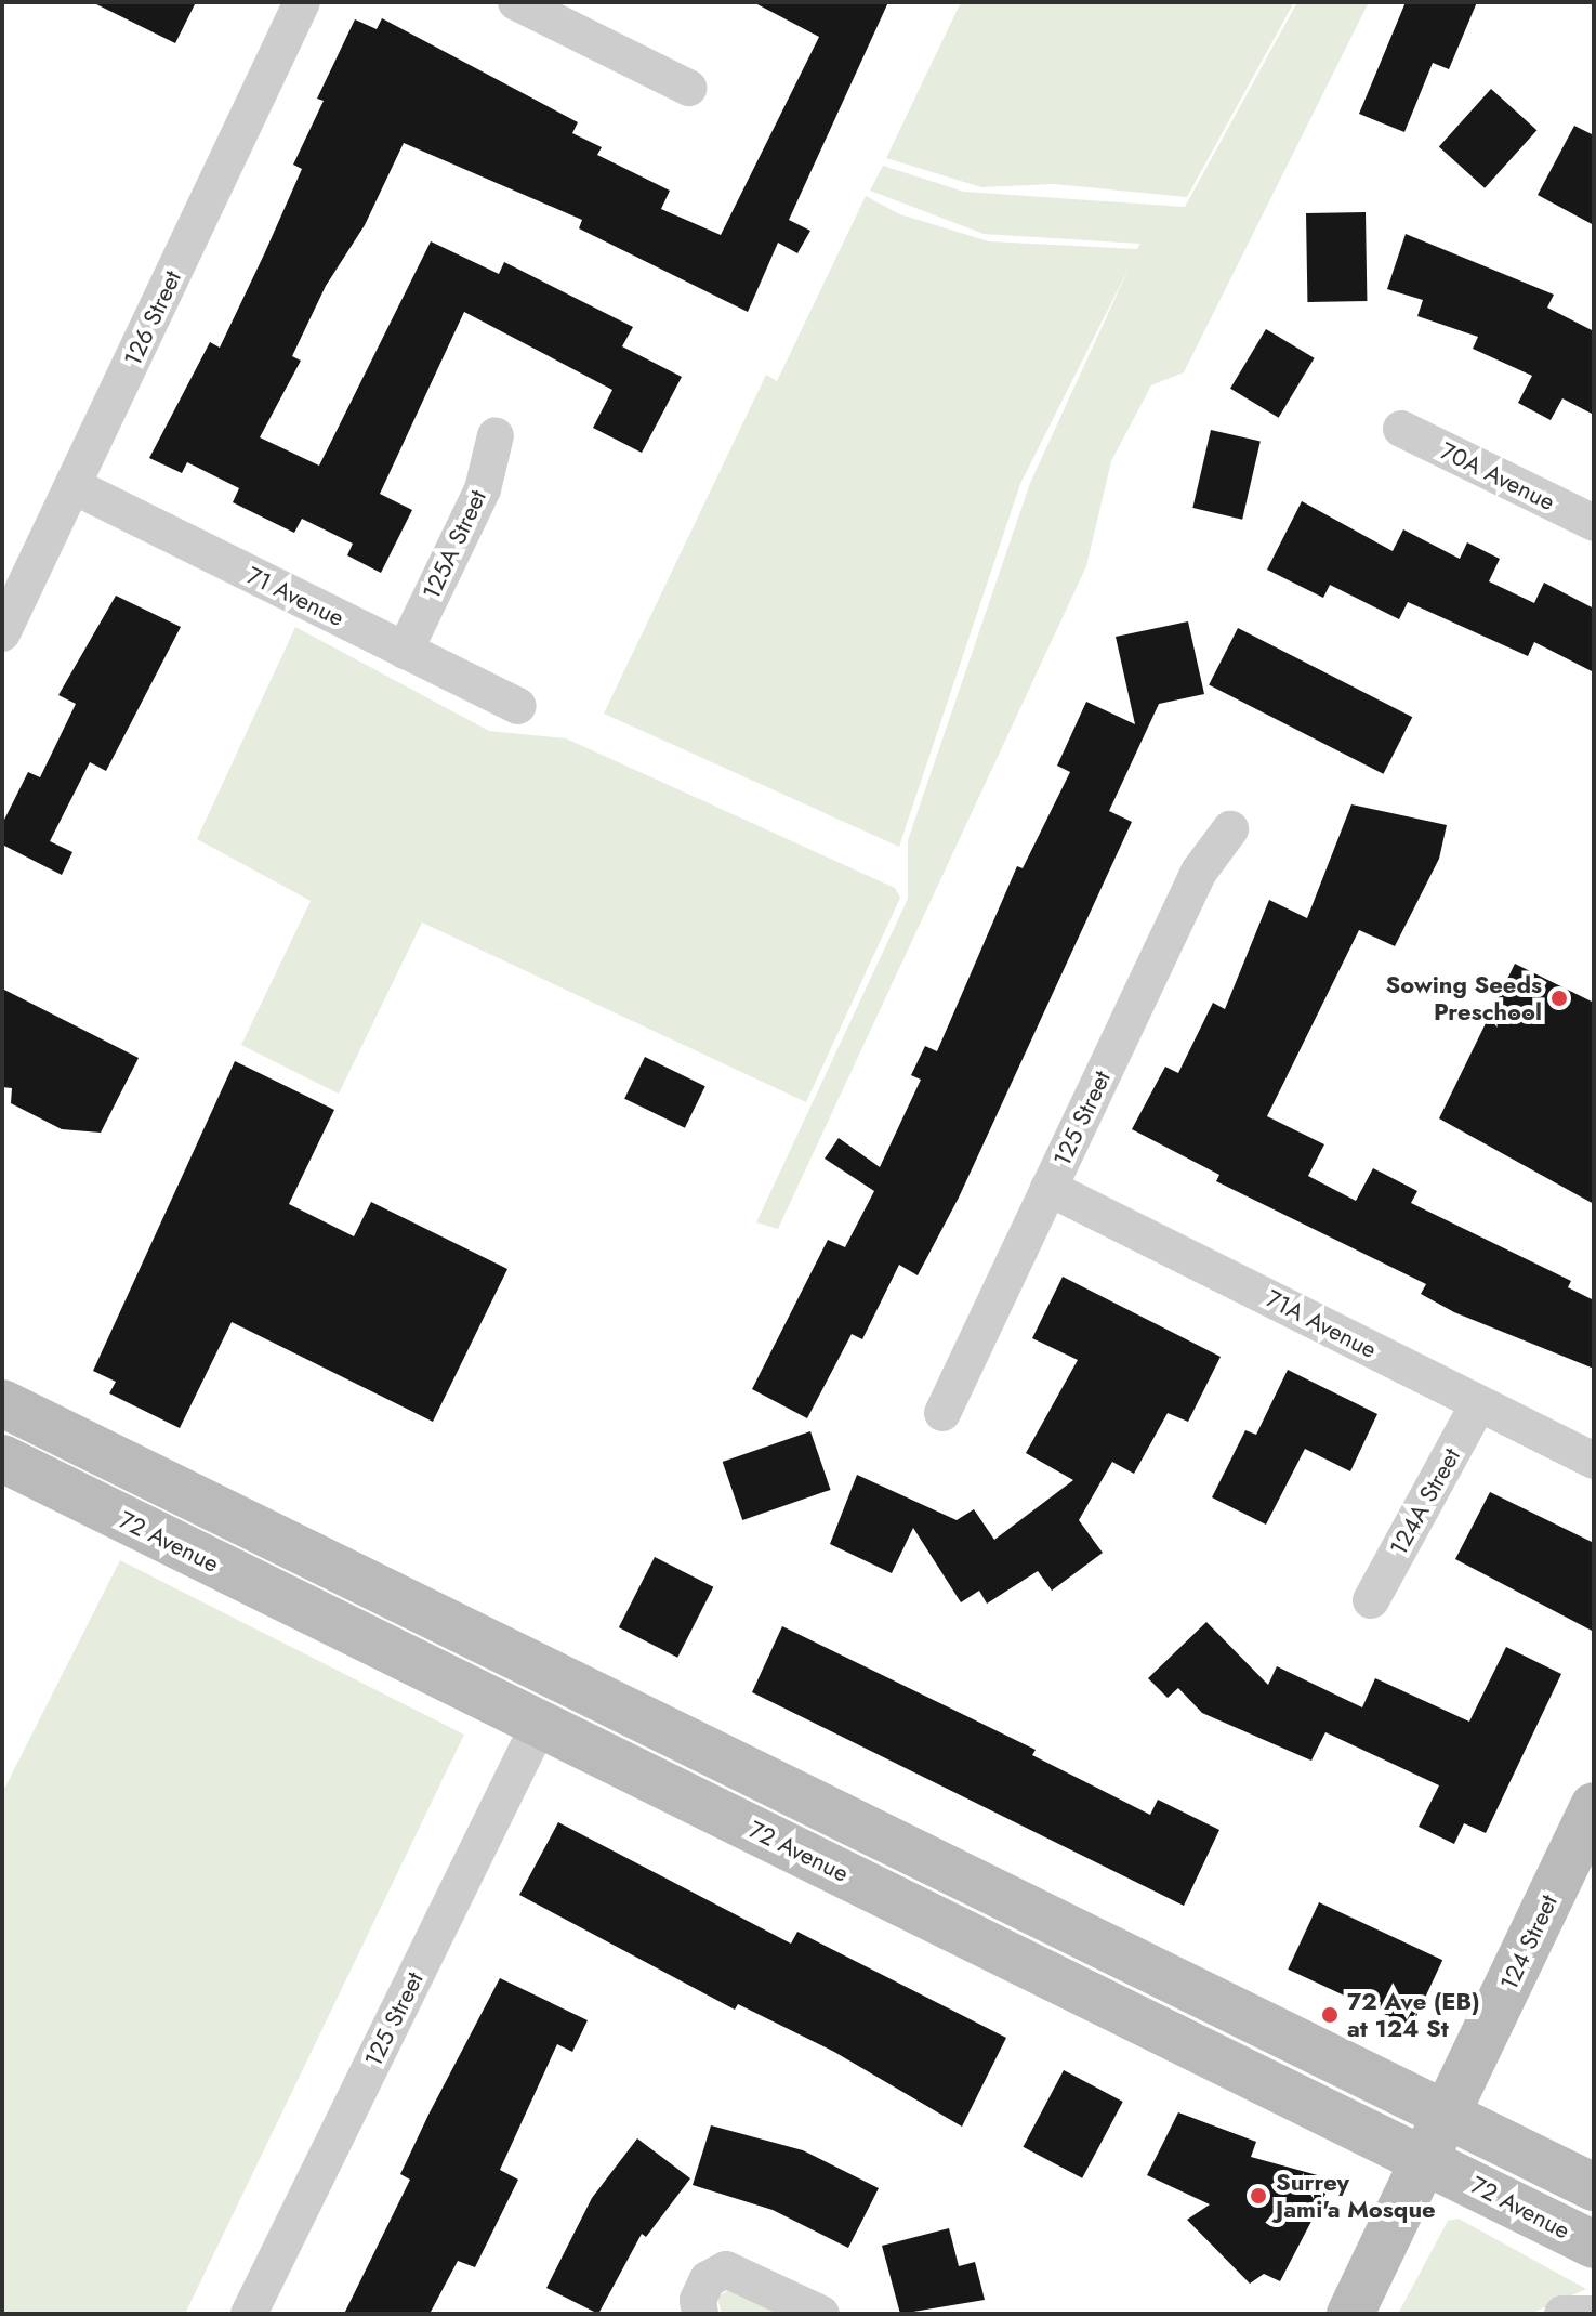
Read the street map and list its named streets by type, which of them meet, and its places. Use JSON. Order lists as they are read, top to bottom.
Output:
{
  "streets": {
    "main road": ["72 Avenue", "124 Street"],
    "street": [
      "126 Street",
      "70A Avenue",
      "125A Street",
      "71 Avenue",
      "125 Street",
      "71A Avenue",
      "124A Street"
    ]
  },
  "crossings": [
    ["126 Street", "71 Avenue"],
    ["125A Street", "71 Avenue"],
    ["125 Street", "71A Avenue"],
    ["125 Street", "72 Avenue"],
    ["71A Avenue", "124A Street"],
    ["72 Avenue", "124 Street"]
  ],
  "places": ["Sowing Seeds Preschool", "72 Ave (EB) at 124 St", "Surrey Jami'a Mosque"]
}
